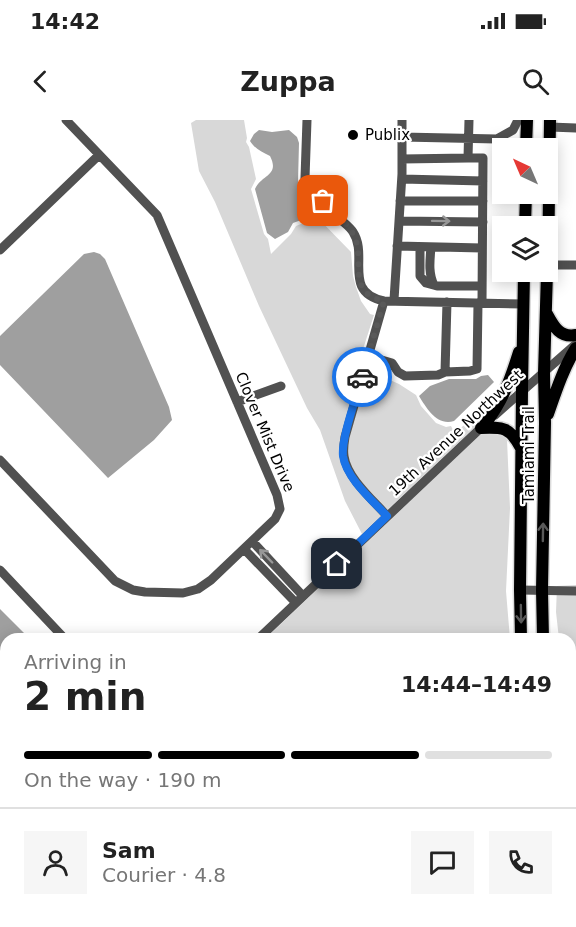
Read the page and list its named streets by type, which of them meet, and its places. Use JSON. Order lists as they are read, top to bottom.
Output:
{
  "streets": {
    "main road": ["Tamiami Trail"],
    "street": ["Clover Mist Drive", "19th Avenue Northwest"]
  },
  "crossings": [
    ["19th Avenue Northwest", "Tamiami Trail"]
  ],
  "places": ["Publix"],
  "north": "top left",
  "page": {
    "status": "14:42",
    "header": "Zuppa",
    "heading": ["2 min", "Arriving in", "14:44–14:49"],
    "panel": ["Sam", "Courier · 4.8"],
    "bar": "On the way · 190 m"
  }
}
